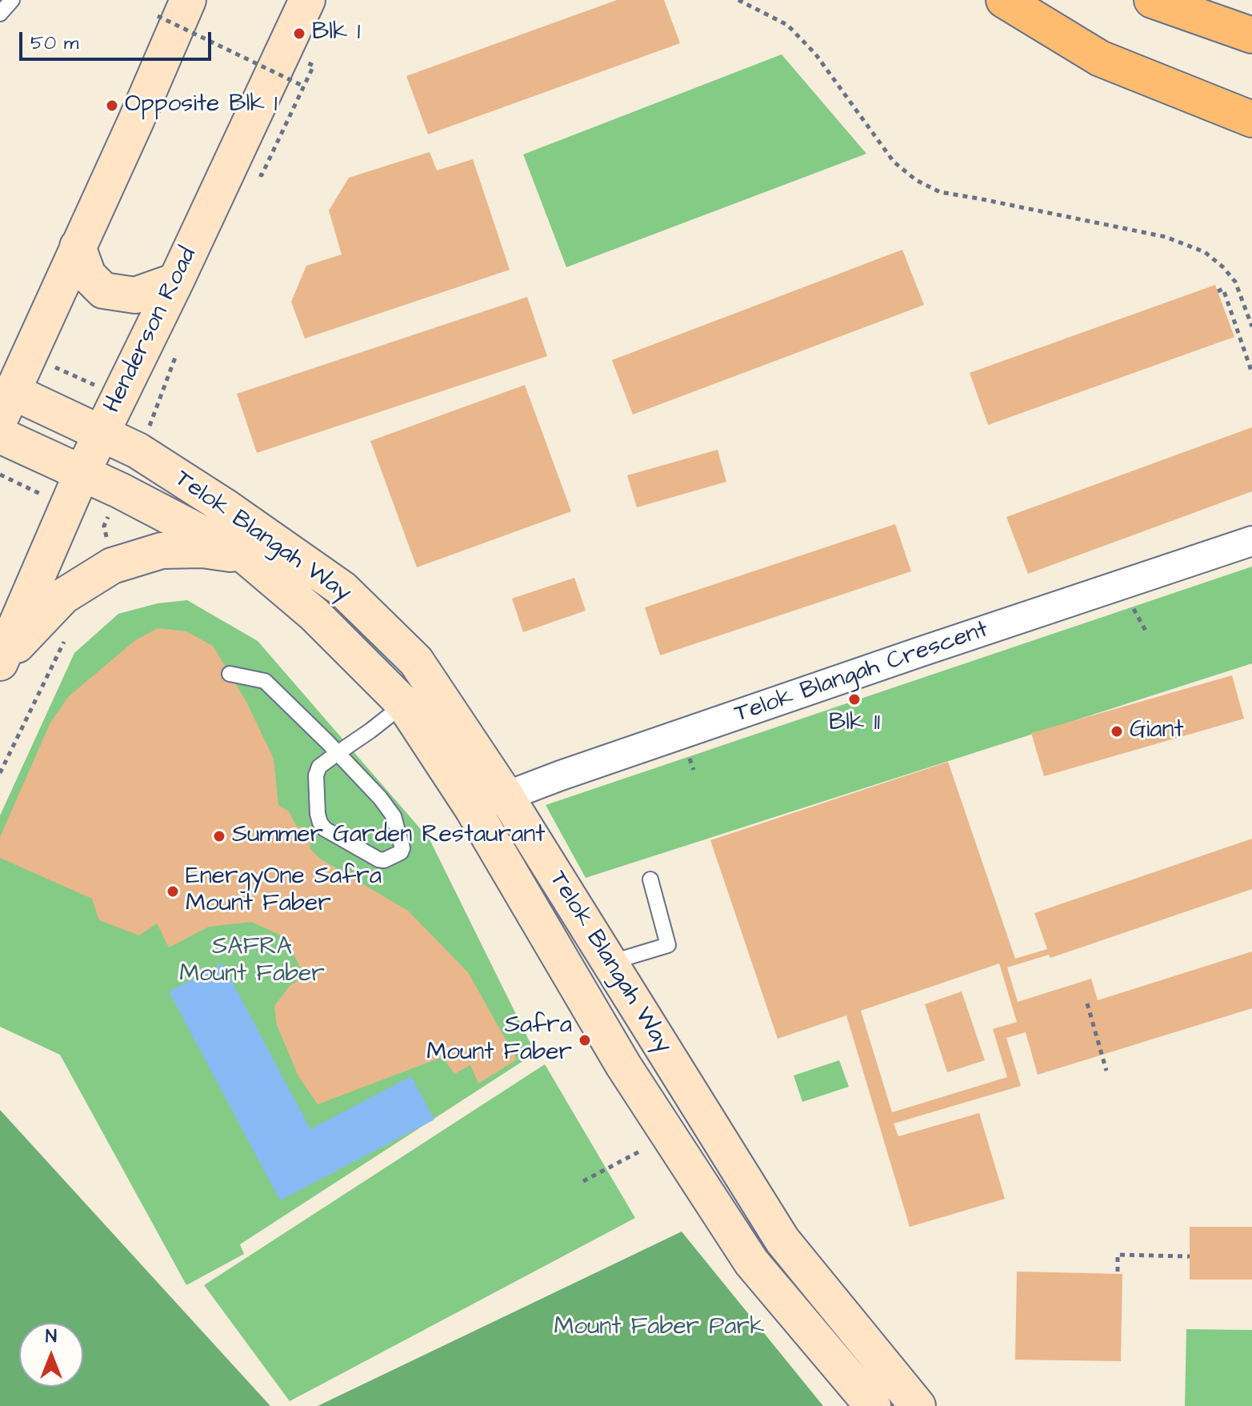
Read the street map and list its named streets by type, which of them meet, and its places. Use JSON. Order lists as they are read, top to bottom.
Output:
{
  "streets": {
    "main road": ["Henderson Road", "Telok Blangah Way"],
    "street": ["Telok Blangah Crescent"]
  },
  "crossings": [
    ["Henderson Road", "Telok Blangah Way"],
    ["Telok Blangah Way", "Telok Blangah Crescent"]
  ],
  "parks": ["SAFRA Mount Faber", "Mount Faber Park"],
  "places": [
    "Blk 1",
    "Opposite Blk 1",
    "Blk 11",
    "Giant",
    "Summer Garden Restaurant",
    "EnergyOne Safra Mount Faber",
    "Safra Mount Faber"
  ],
  "scale_bar": "50 m",
  "north": "top"
}
